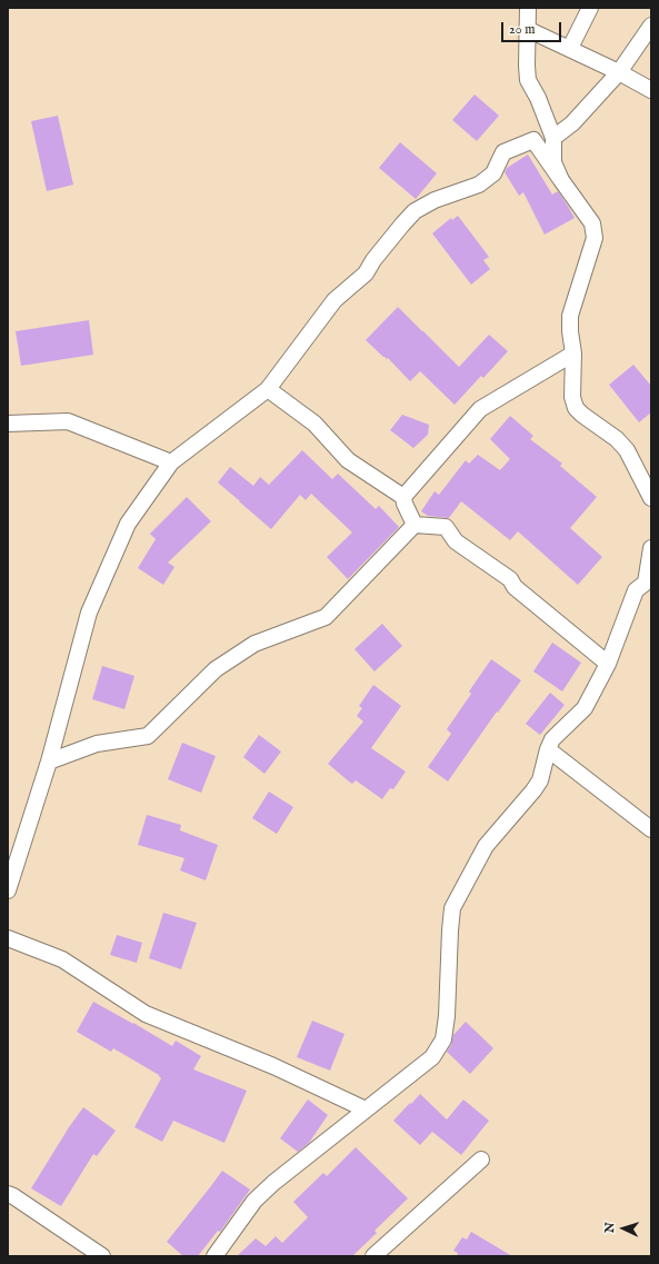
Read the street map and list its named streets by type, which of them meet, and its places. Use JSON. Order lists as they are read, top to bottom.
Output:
{
  "scale_bar": "20 m",
  "north": "left"
}
